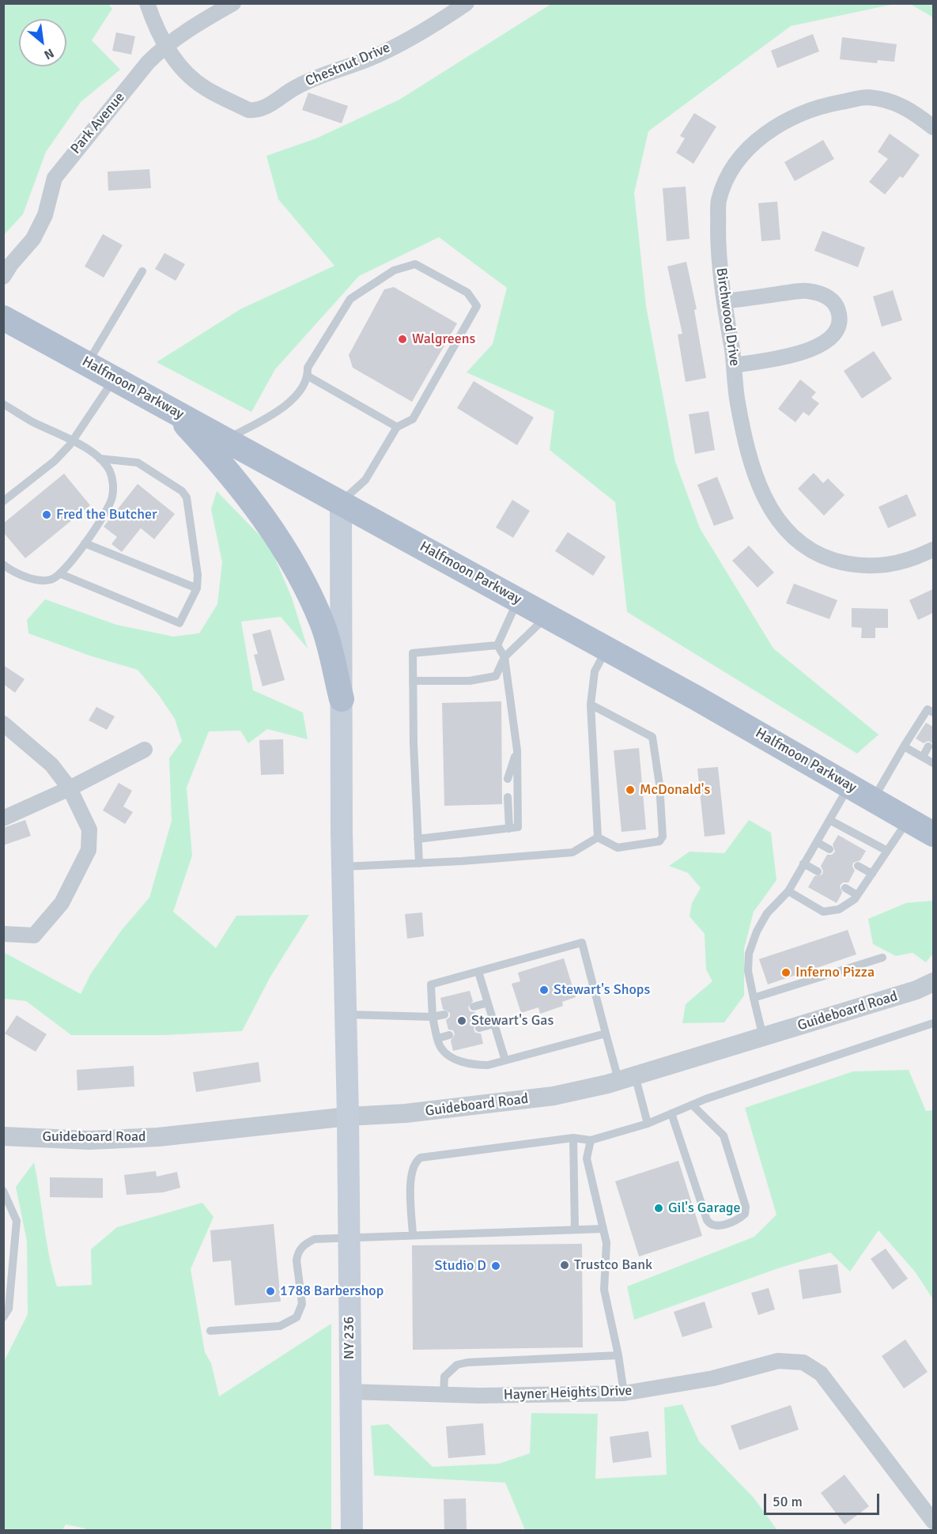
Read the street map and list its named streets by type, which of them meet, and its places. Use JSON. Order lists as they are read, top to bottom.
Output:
{
  "streets": {
    "main road": ["Halfmoon Parkway", "NY 236"],
    "street": [
      "Chestnut Drive",
      "Park Avenue",
      "Birchwood Drive",
      "Guideboard Road",
      "Hayner Heights Drive"
    ]
  },
  "crossings": [
    ["Chestnut Drive", "Park Avenue"],
    ["Halfmoon Parkway", "NY 236"],
    ["Guideboard Road", "NY 236"],
    ["NY 236", "Hayner Heights Drive"]
  ],
  "places": [
    "Walgreens",
    "Fred the Butcher",
    "McDonald's",
    "Inferno Pizza",
    "Stewart's Shops",
    "Stewart's Gas",
    "Gil's Garage",
    "Trustco Bank",
    "Studio D",
    "1788 Barbershop"
  ],
  "scale_bar": "50 m",
  "north": "bottom right"
}
